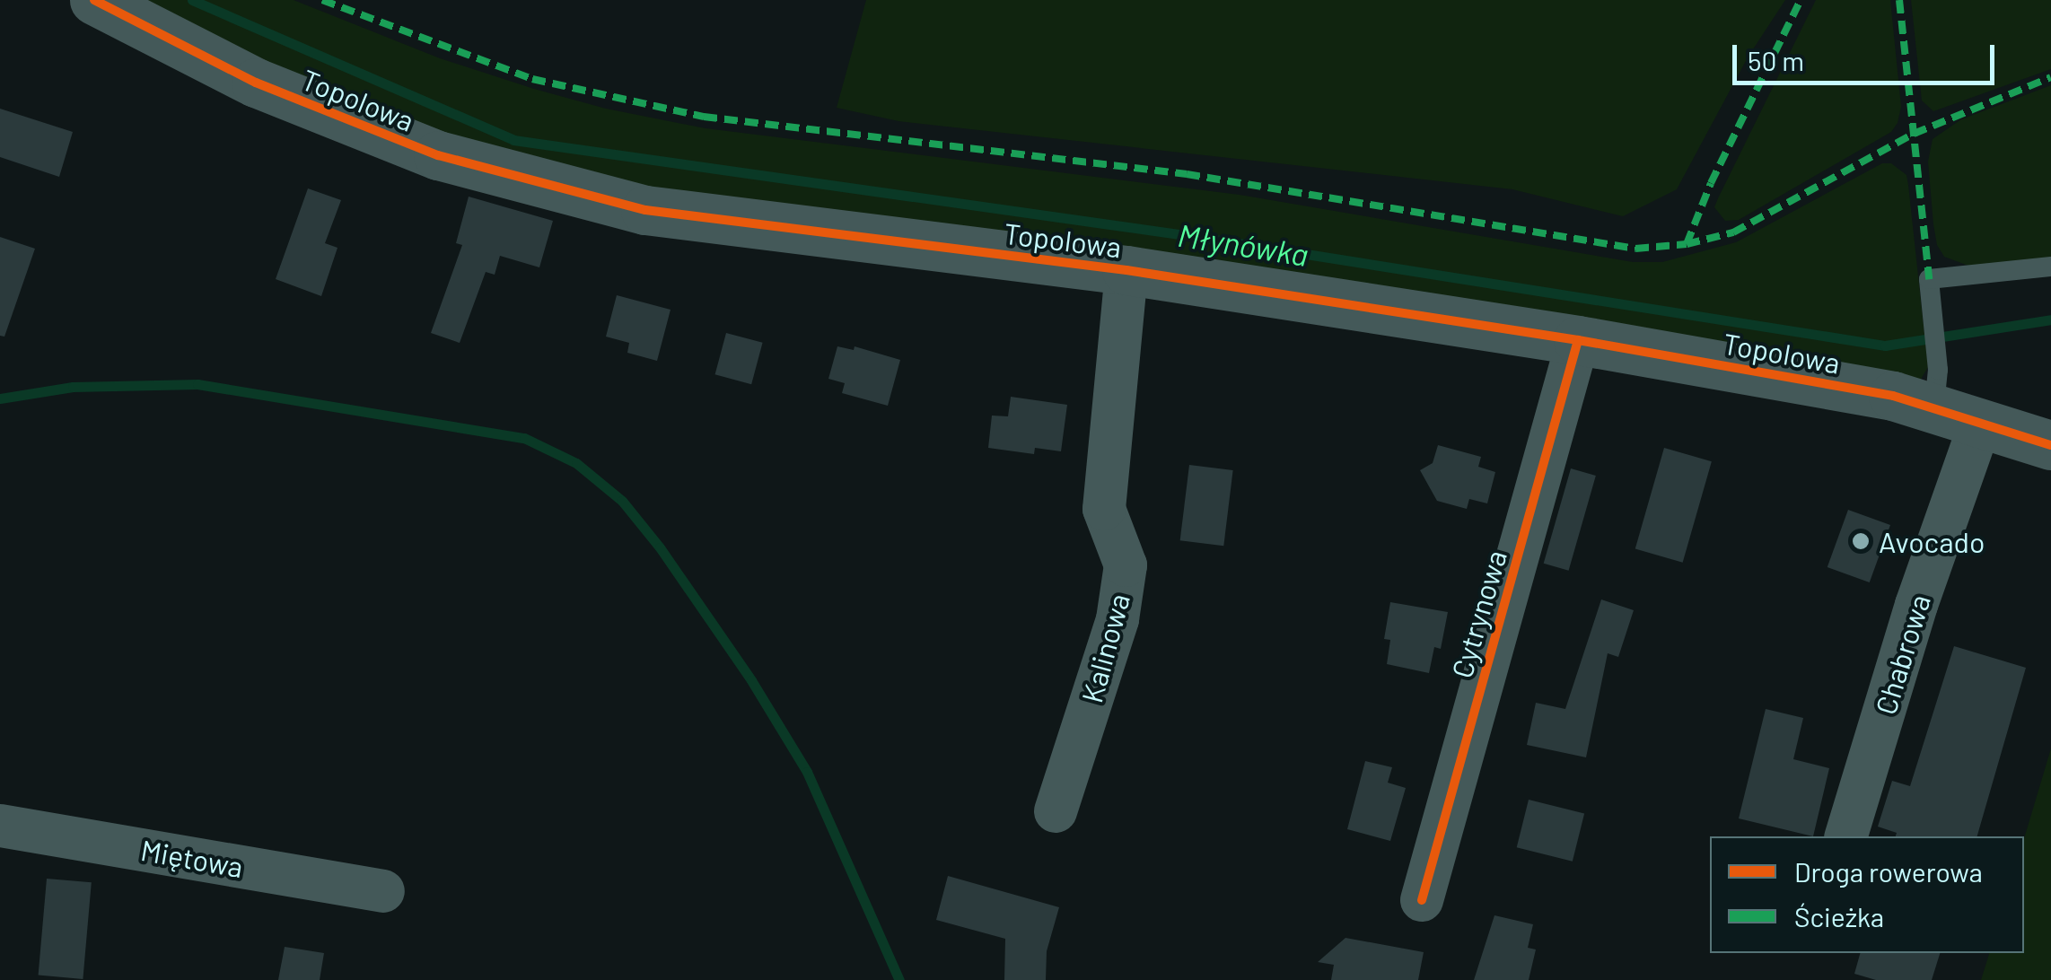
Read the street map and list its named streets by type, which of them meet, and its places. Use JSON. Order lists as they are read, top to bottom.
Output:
{
  "streets": {
    "street": [
      "Topolowa",
      "Cytrynowa",
      "Kalinowa",
      "Chabrowa",
      "Miętowa"
    ]
  },
  "crossings": [
    ["Topolowa", "Cytrynowa"],
    ["Topolowa", "Kalinowa"],
    ["Topolowa", "Chabrowa"]
  ],
  "water": ["Młynówka"],
  "places": ["Avocado"],
  "legend": ["Droga rowerowa", "Ścieżka"],
  "scale_bar": "50 m"
}
